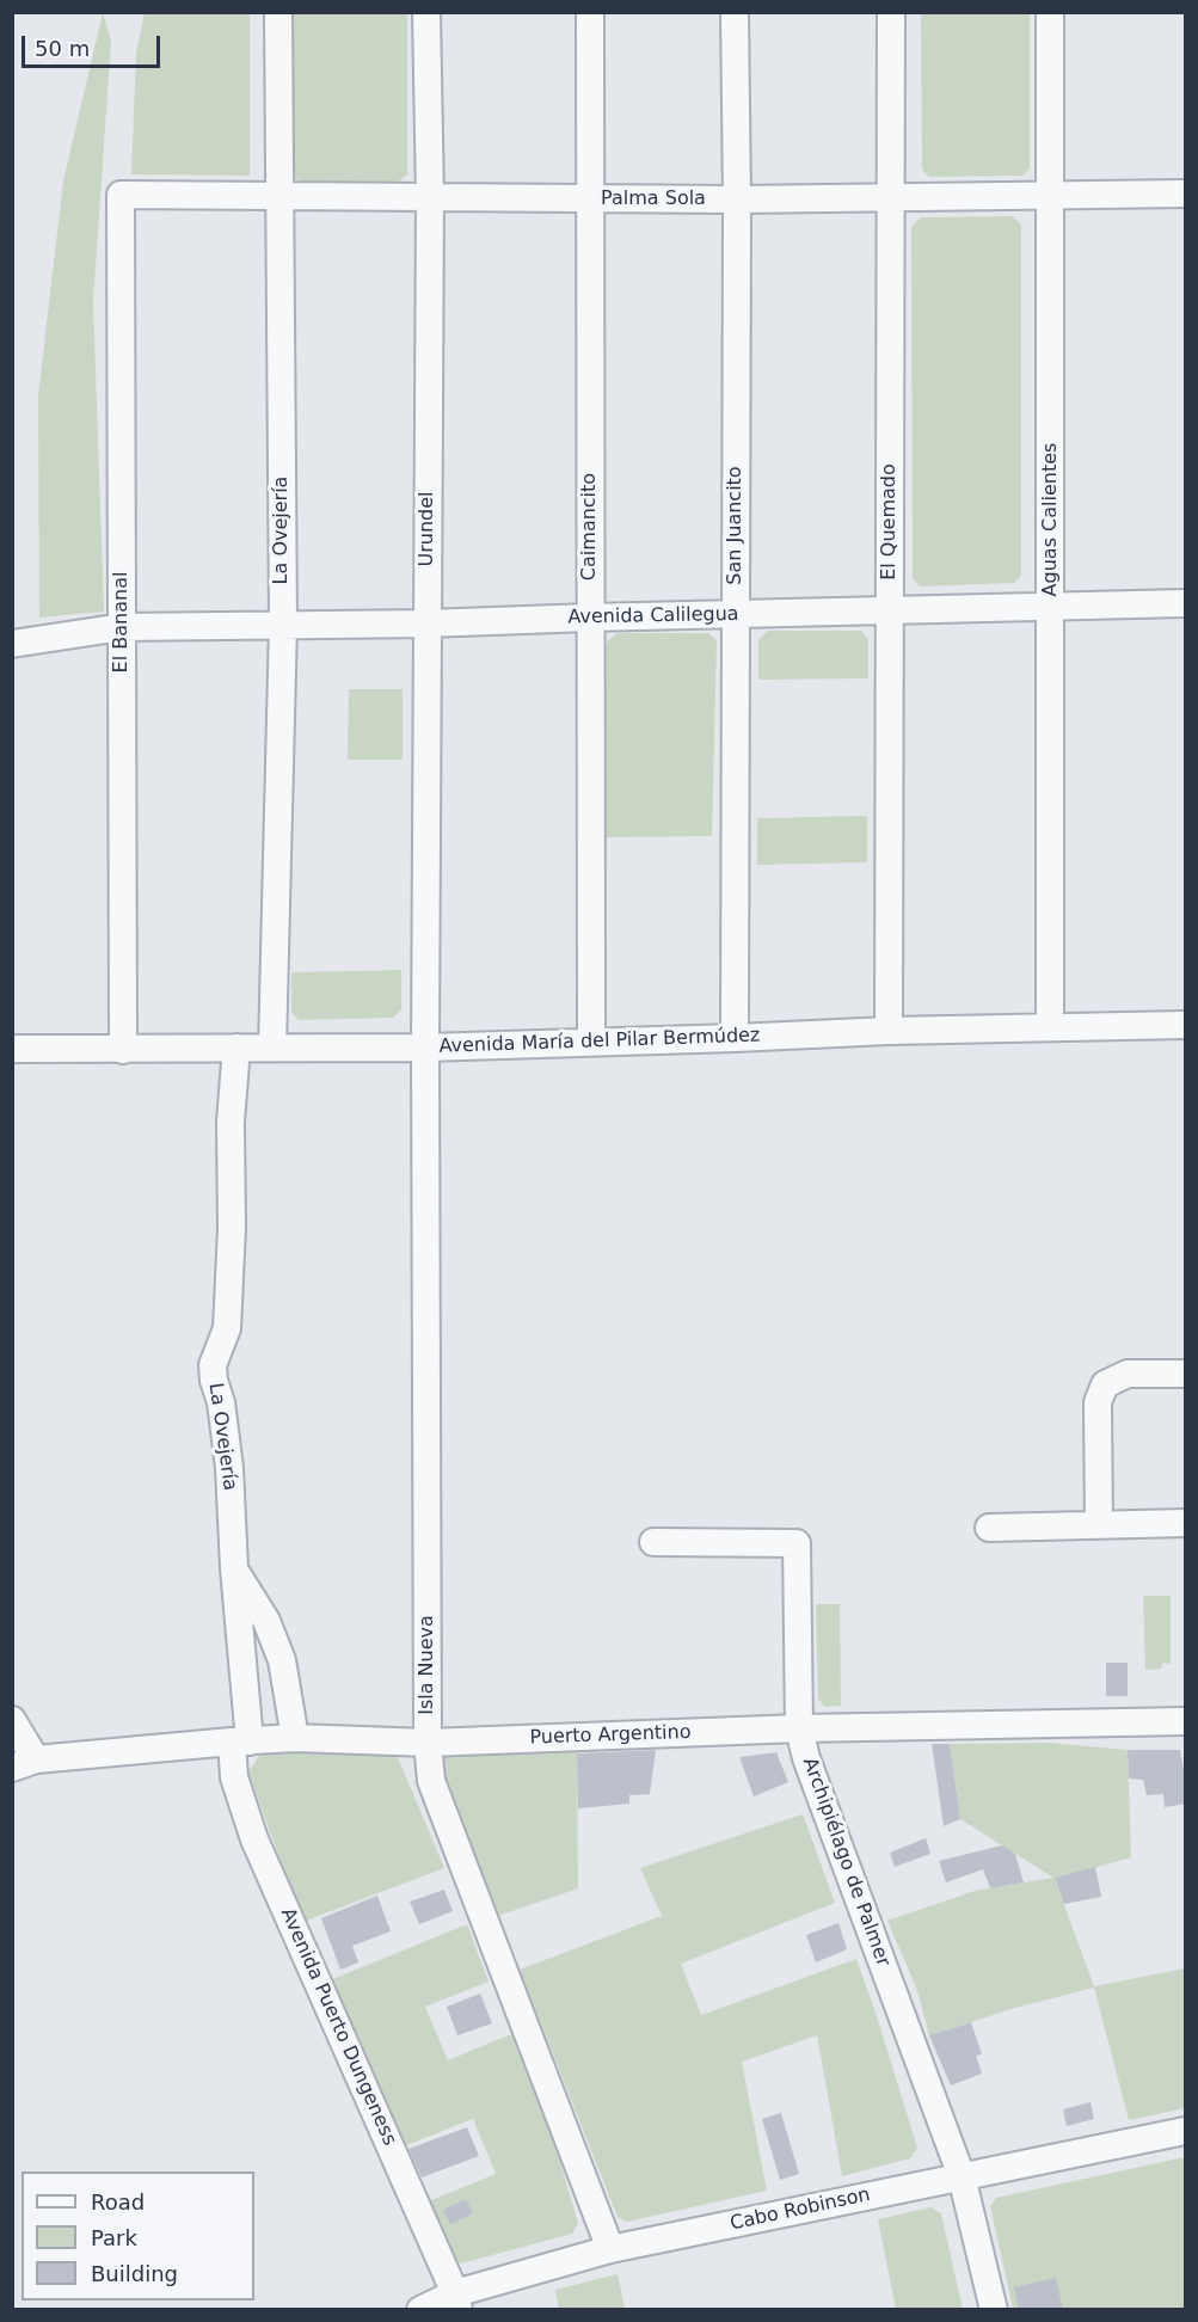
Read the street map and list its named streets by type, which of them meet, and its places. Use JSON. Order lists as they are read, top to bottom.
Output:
{
  "streets": {
    "street": [
      "Palma Sola",
      "Aguas Calientes",
      "El Quemado",
      "San Juancito",
      "Caimancito",
      "Urundel",
      "La Ovejería",
      "Avenida Calilegua",
      "El Bananal",
      "Avenida María del Pilar Bermúdez",
      "Isla Nueva",
      "Puerto Argentino",
      "Archipiélago de Palmer",
      "Avenida Puerto Dungeness",
      "Cabo Robinson"
    ]
  },
  "crossings": [
    ["Palma Sola", "Aguas Calientes"],
    ["Palma Sola", "El Quemado"],
    ["Palma Sola", "San Juancito"],
    ["Palma Sola", "Caimancito"],
    ["Palma Sola", "Urundel"],
    ["Palma Sola", "La Ovejería"],
    ["Palma Sola", "El Bananal"],
    ["Aguas Calientes", "Avenida Calilegua"],
    ["Aguas Calientes", "Avenida María del Pilar Bermúdez"],
    ["El Quemado", "Avenida Calilegua"],
    ["El Quemado", "Avenida María del Pilar Bermúdez"],
    ["San Juancito", "Avenida Calilegua"],
    ["San Juancito", "Avenida María del Pilar Bermúdez"],
    ["Caimancito", "Avenida Calilegua"],
    ["Caimancito", "Avenida María del Pilar Bermúdez"],
    ["Urundel", "Avenida Calilegua"],
    ["Urundel", "Avenida María del Pilar Bermúdez"],
    ["Urundel", "Isla Nueva"],
    ["La Ovejería", "Avenida Calilegua"],
    ["La Ovejería", "Avenida María del Pilar Bermúdez"],
    ["La Ovejería", "Puerto Argentino"],
    ["La Ovejería", "Avenida Puerto Dungeness"],
    ["Avenida Calilegua", "El Bananal"],
    ["El Bananal", "Avenida María del Pilar Bermúdez"],
    ["Avenida María del Pilar Bermúdez", "Isla Nueva"],
    ["Isla Nueva", "Puerto Argentino"],
    ["Isla Nueva", "Cabo Robinson"],
    ["Puerto Argentino", "Archipiélago de Palmer"],
    ["Puerto Argentino", "Avenida Puerto Dungeness"],
    ["Archipiélago de Palmer", "Cabo Robinson"],
    ["Avenida Puerto Dungeness", "Cabo Robinson"]
  ],
  "legend": ["Road", "Park", "Building"],
  "scale_bar": "50 m"
}
